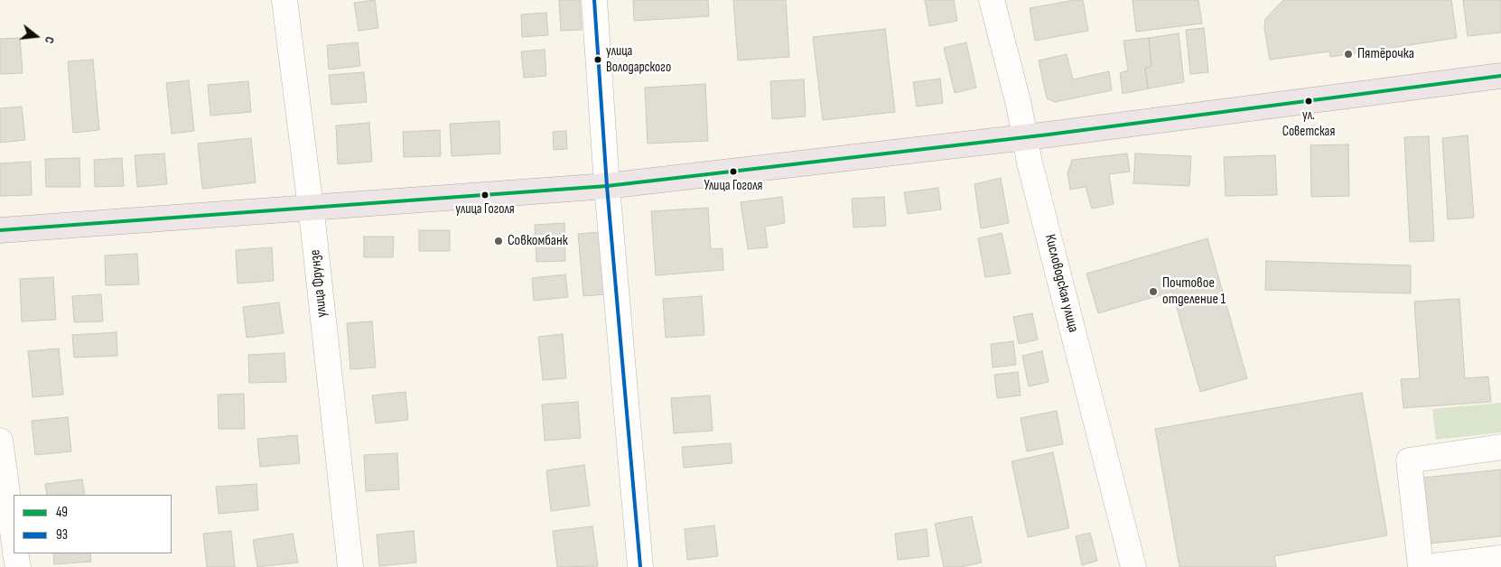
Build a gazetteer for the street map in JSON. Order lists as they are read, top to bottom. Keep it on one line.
{"streets":{"street":["улица Фрунзе","Кисловодская улица"]},"places":["Пятёрочка","улица Володарского","ул. Советская","Улица Гоголя","улица Гоголя","Совкомбанк","Почтовое отделение 1"],"lines":["transit line 93","transit line 49"],"legend":["49","93"],"north":"right"}
